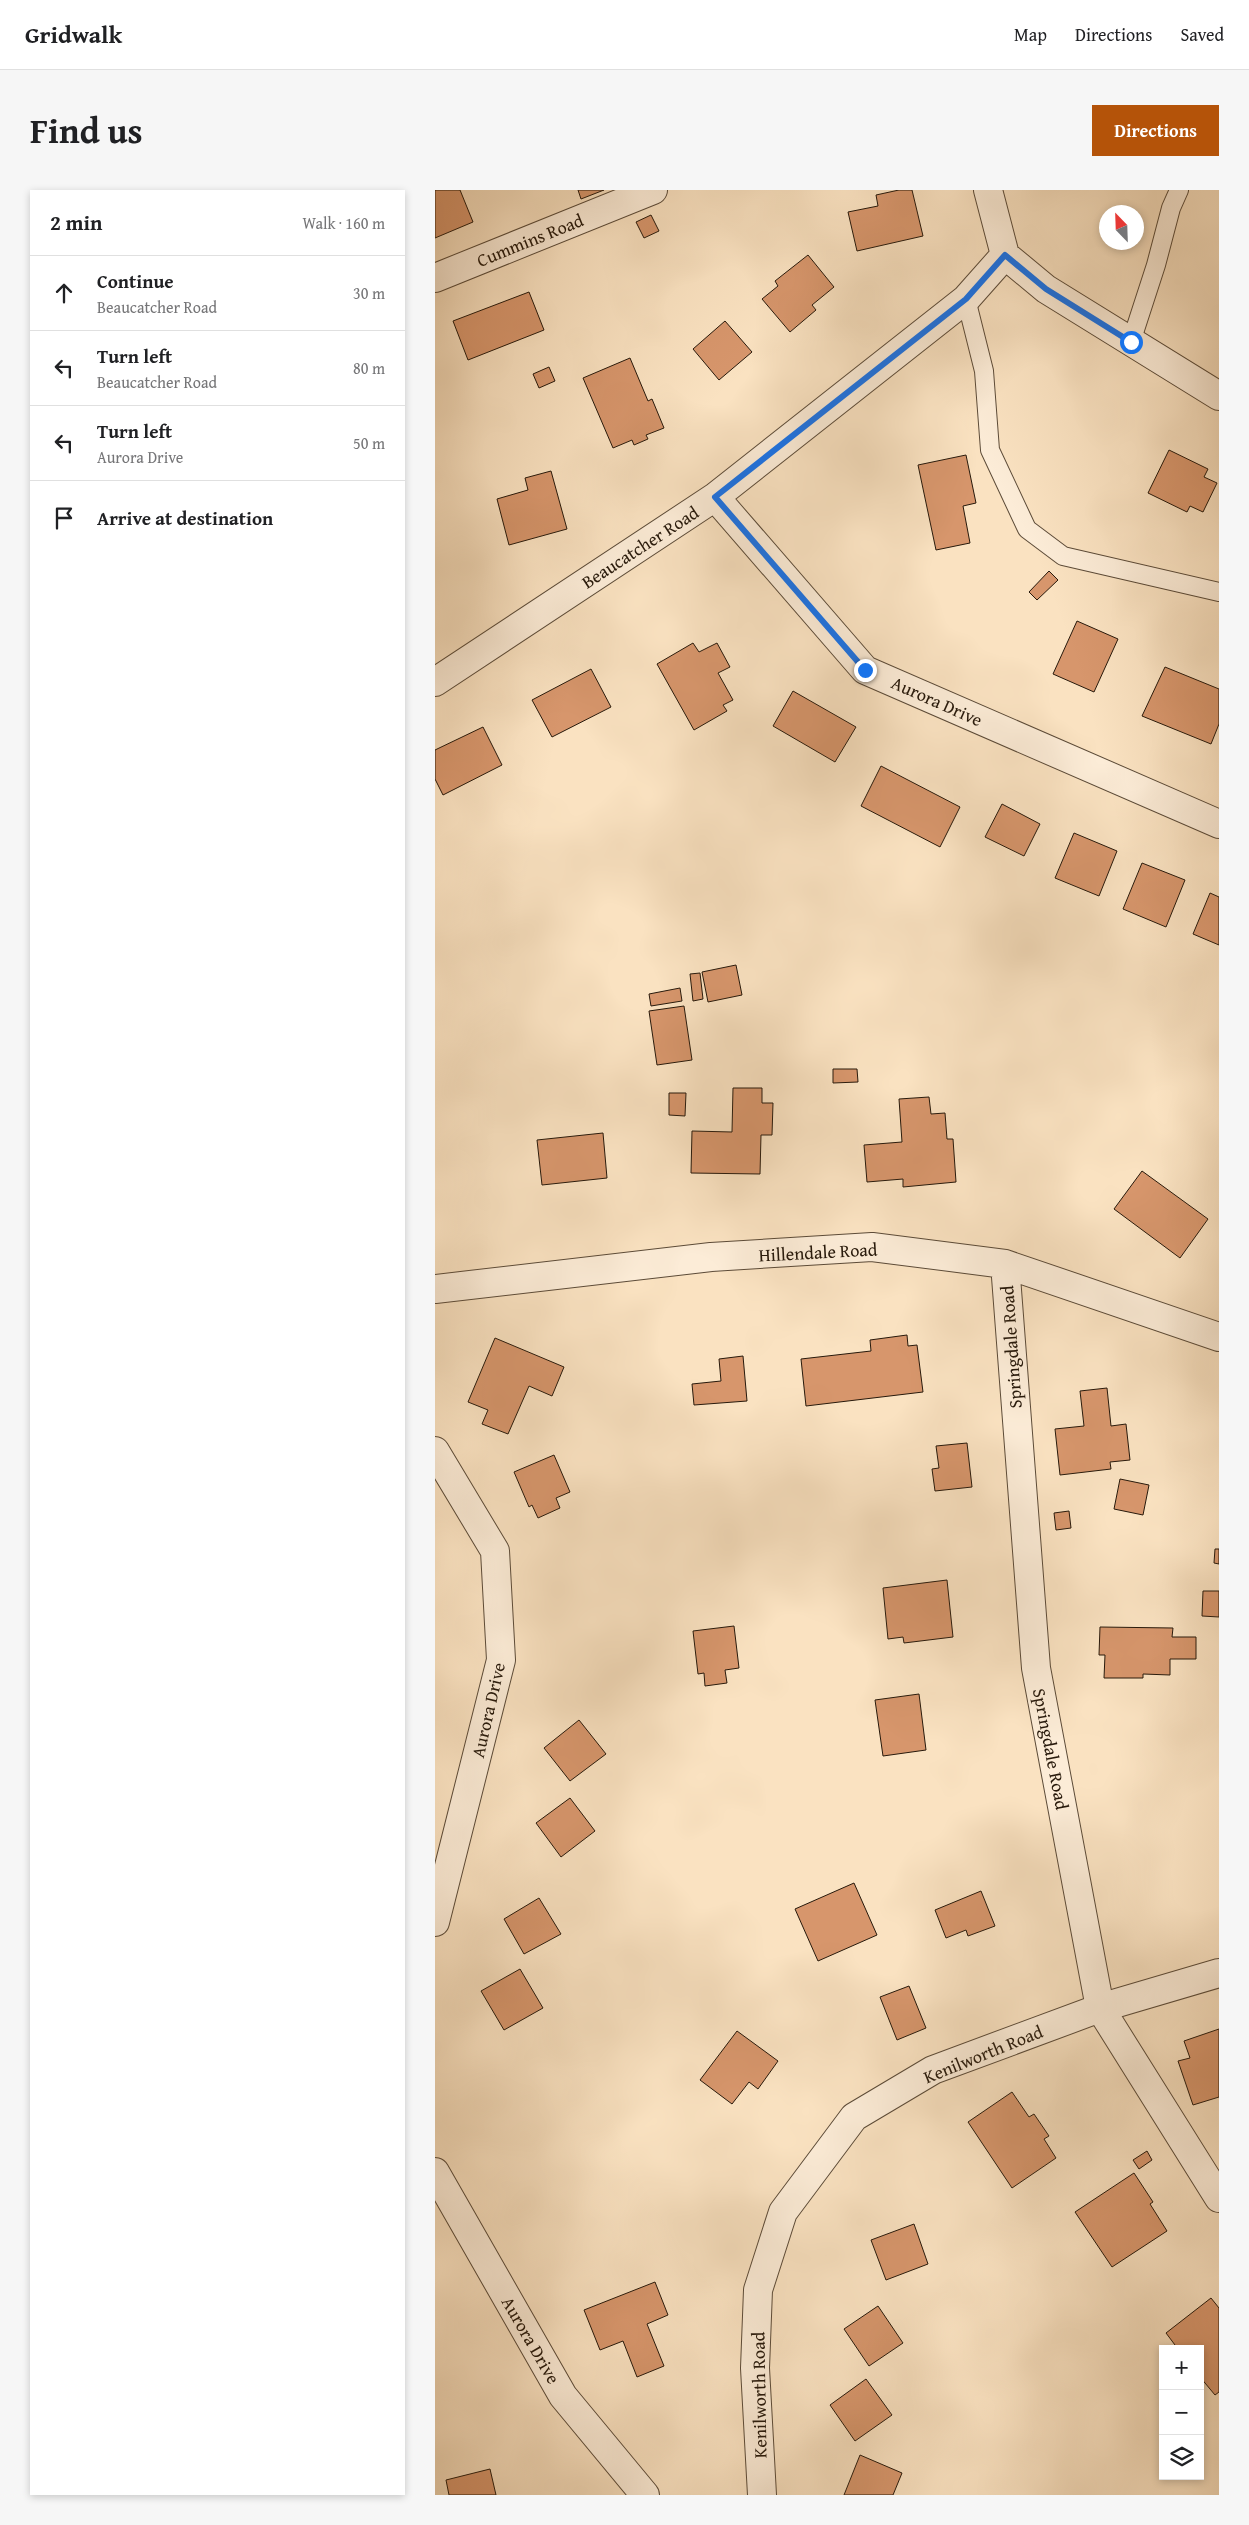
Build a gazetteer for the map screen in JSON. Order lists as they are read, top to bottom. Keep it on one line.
{"streets":{"street":["Cummins Road","Beaucatcher Road","Aurora Drive","Hillendale Road","Springdale Road","Kenilworth Road"]},"crossings":[["Beaucatcher Road","Aurora Drive"],["Hillendale Road","Springdale Road"],["Springdale Road","Kenilworth Road"]],"north":"top left","page":{"header":"Gridwalk","nav":["Map","Directions","Saved"],"title":"Find us","buttons":"Directions","heading":["2 min","Walk · 160 m"],"list":[["Continue","Beaucatcher Road","30 m"],["Turn left","Beaucatcher Road","80 m"],["Turn left","Aurora Drive","50 m"],"Arrive at destination"],"map_buttons":["+","−"]}}
